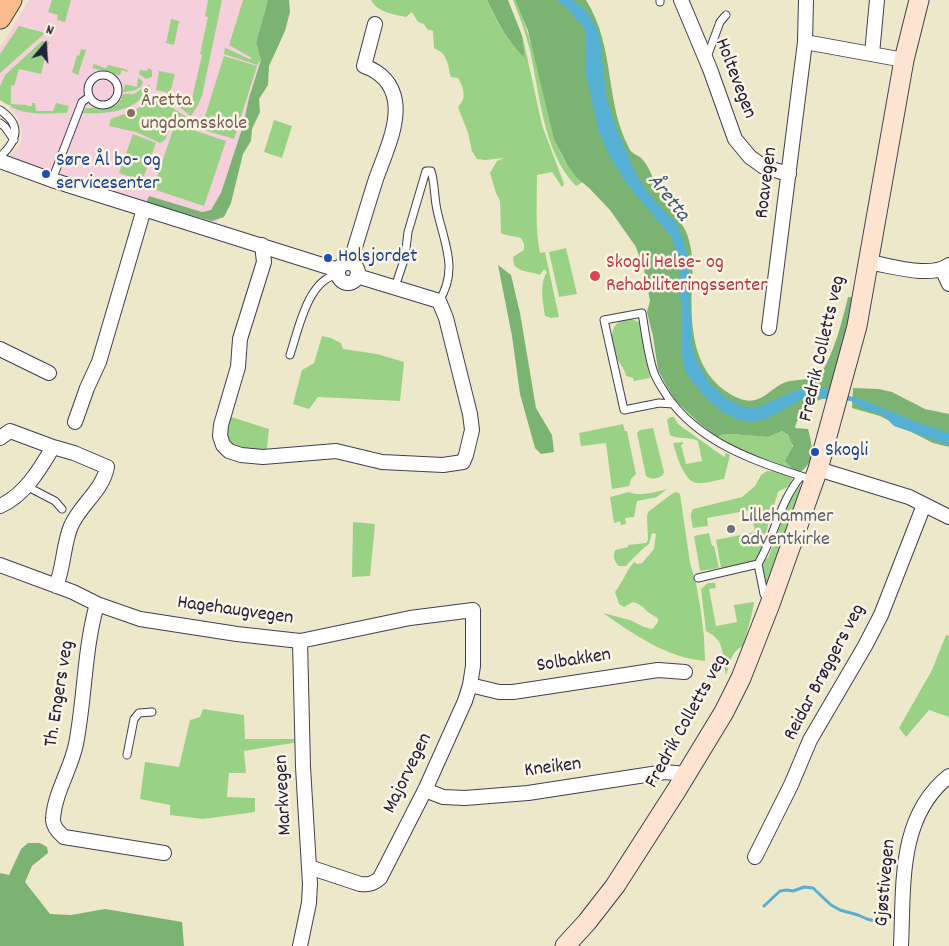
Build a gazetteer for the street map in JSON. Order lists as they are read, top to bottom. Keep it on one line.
{"streets":{"street":["Holtevegen","Roavegen","Fredrik Colletts veg","Hagehaugvegen","Solbakken","Reidar Brøggers veg","Th. Engers veg","Kneiken","Majorvegen","Markvegen","Gjøstivegen"]},"crossings":[["Holtevegen","Roavegen"],["Fredrik Colletts veg","Kneiken"],["Hagehaugvegen","Th. Engers veg"],["Hagehaugvegen","Majorvegen"],["Hagehaugvegen","Markvegen"],["Solbakken","Majorvegen"],["Kneiken","Majorvegen"],["Majorvegen","Markvegen"]],"water":["Åretta"],"places":["Åretta ungdomsskole","Søre Ål bo- og servicesenter","Holsjordet","Skogli Helse- og Rehabiliteringssenter","Skogli","Lillehammer adventkirke"],"north":"top"}
